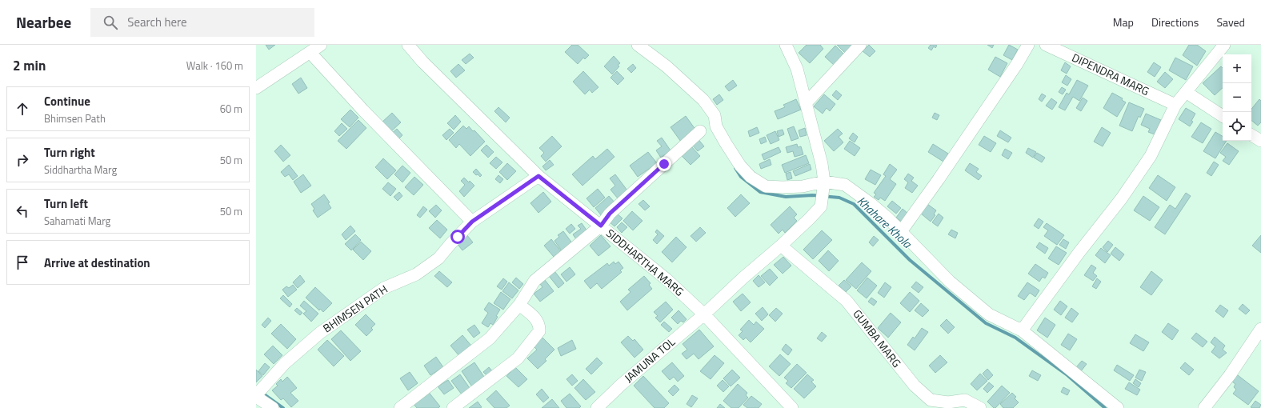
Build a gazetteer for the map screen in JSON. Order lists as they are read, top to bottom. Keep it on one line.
{"streets":{"street":["DIPENDRA MARG","SIDDHARTHA MARG","BHIMSEN PATH","GUMBA MARG","JAMUNA TOL"]},"crossings":[["SIDDHARTHA MARG","BHIMSEN PATH"],["SIDDHARTHA MARG","JAMUNA TOL"],["GUMBA MARG","JAMUNA TOL"]],"water":["Khahare Khola"],"page":{"header":"Nearbee","search":"Search here","nav":["Map","Directions","Saved"],"heading":["2 min","Walk · 160 m"],"map_buttons":["+","−"],"list":[["Continue","Bhimsen Path","60 m"],["Turn right","Siddhartha Marg","50 m"],["Turn left","Sahamati Marg","50 m"],"Arrive at destination"]}}
